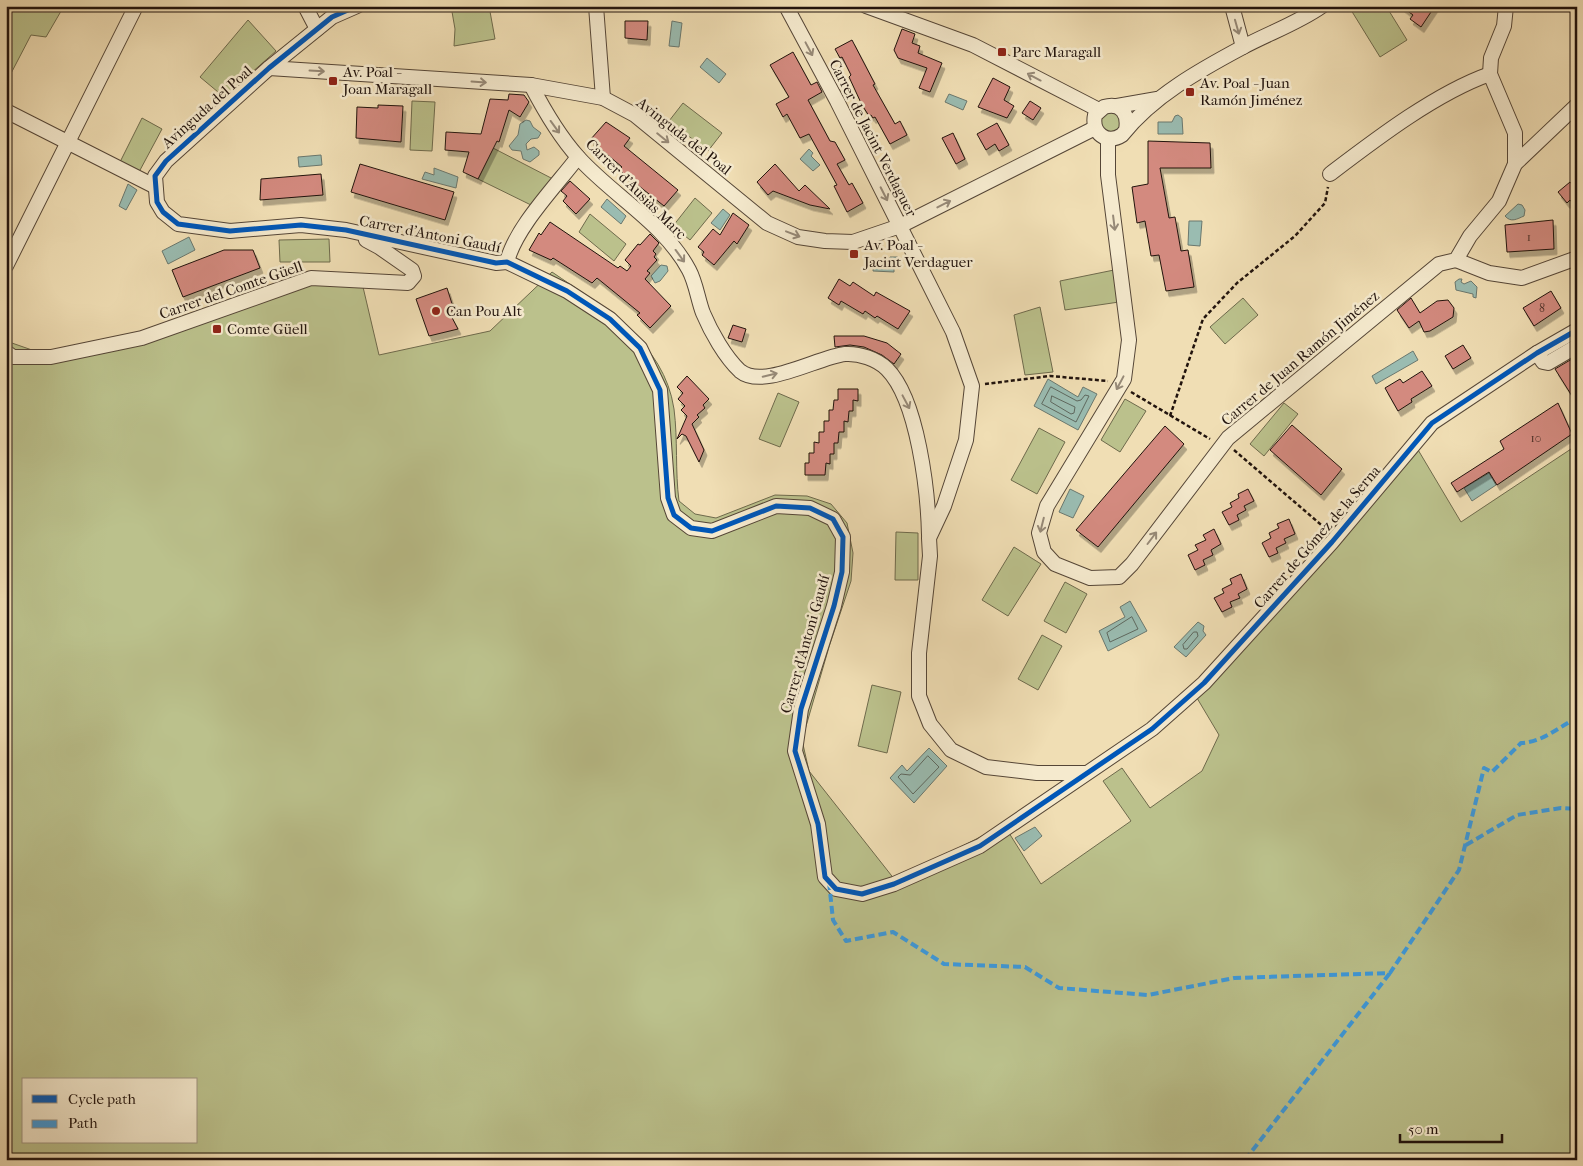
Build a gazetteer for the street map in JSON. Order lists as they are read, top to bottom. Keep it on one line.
{"streets":{"street":["Avinguda del Poal","Carrer de Jacint Verdaguer","Carrer d'Ausiàs Marc","Carrer d'Antoni Gaudí","Carrer del Comte Güell","Carrer de Juan Ramón Jiménez","Carrer de Gómez de la Serna"]},"crossings":[["Avinguda del Poal","Carrer de Jacint Verdaguer"],["Avinguda del Poal","Carrer d'Ausiàs Marc"],["Avinguda del Poal","Carrer de Juan Ramón Jiménez"],["Carrer de Jacint Verdaguer","Carrer d'Ausiàs Marc"],["Carrer de Jacint Verdaguer","Carrer d'Antoni Gaudí"],["Carrer de Jacint Verdaguer","Carrer de Gómez de la Serna"],["Carrer d'Antoni Gaudí","Carrer del Comte Güell"],["Carrer d'Antoni Gaudí","Carrer de Gómez de la Serna"]],"one_way":["Avinguda del Poal","Carrer d'Ausiàs Marc"],"places":{"transit":["Parc Maragall","Av. Poal - Joan Maragall","Av. Poal - Juan Ramón Jiménez","Av. Poal - Jacint Verdaguer","Comte Güell"],"other":["Can Pou Alt"]},"house_numbers":["1","8","10"],"legend":["Cycle path","Path"],"scale_bar":"50 m"}
